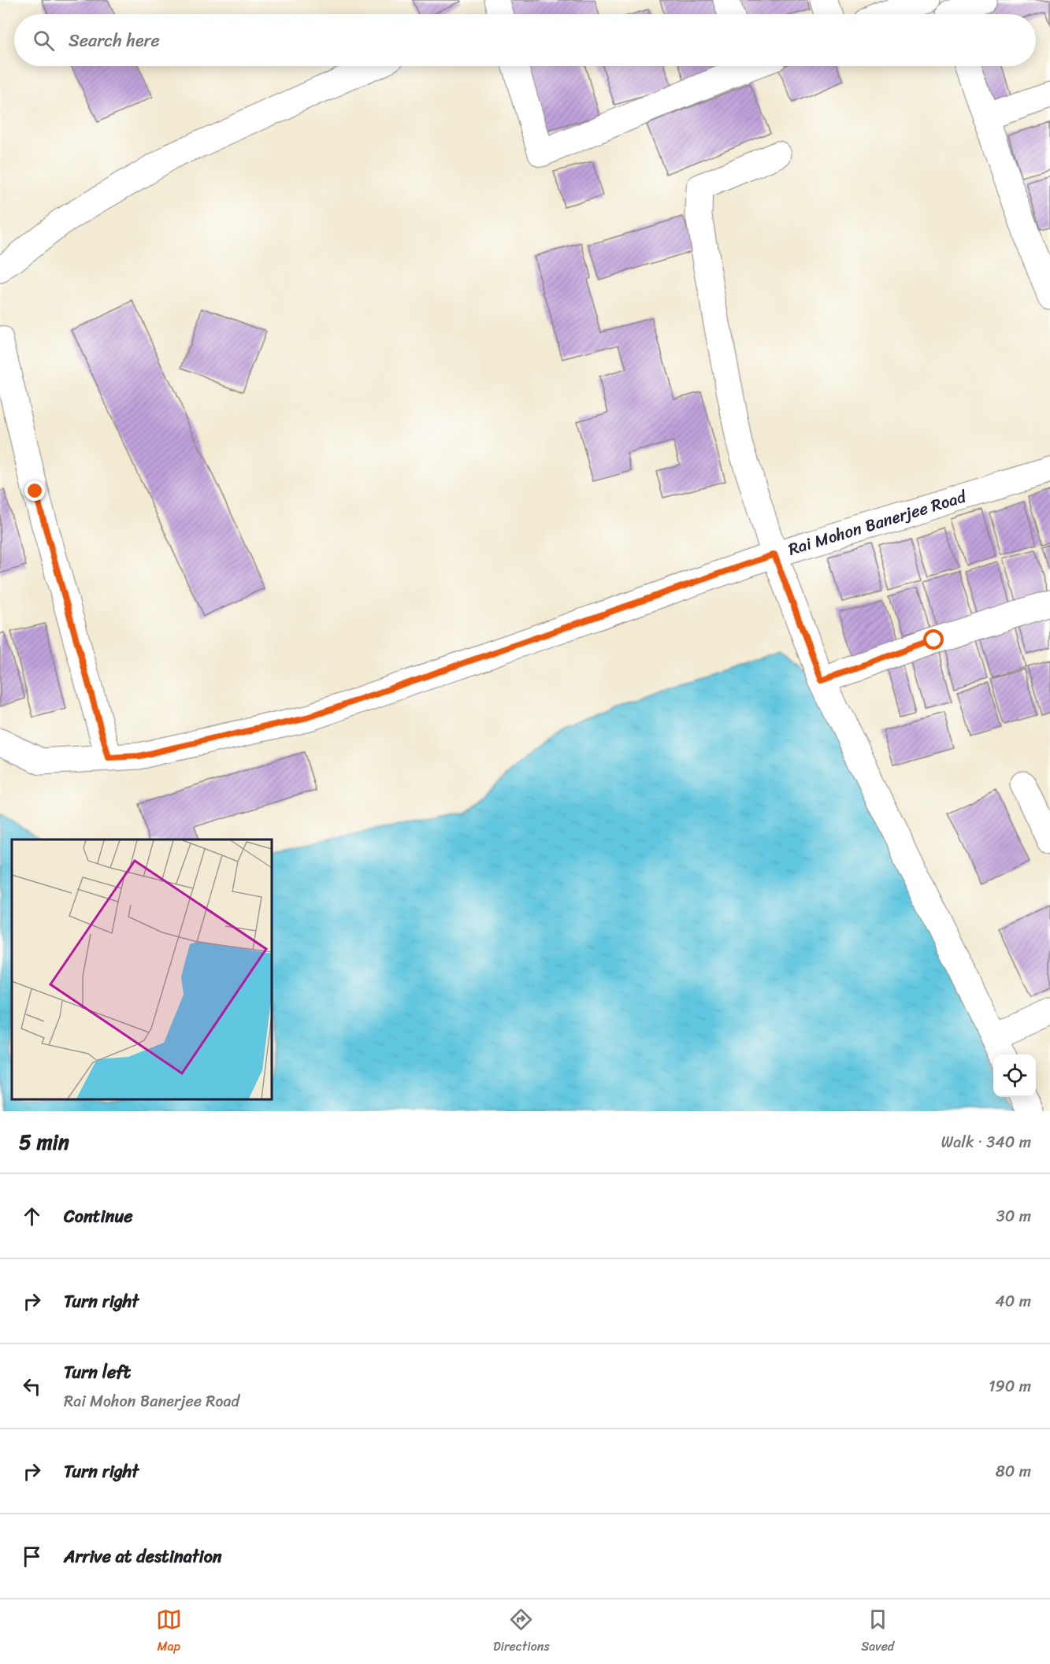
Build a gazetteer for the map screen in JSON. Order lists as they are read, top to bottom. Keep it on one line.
{"streets":{"street":["Rai Mohon Banerjee Road"]},"page":{"search":"Search here","heading":["5 min","Walk · 340 m"],"list":[["Continue","30 m"],["Turn right","40 m"],["Turn left","Rai Mohon Banerjee Road","190 m"],["Turn right","80 m"],"Arrive at destination"],"nav":["Map","Directions","Saved"]}}
